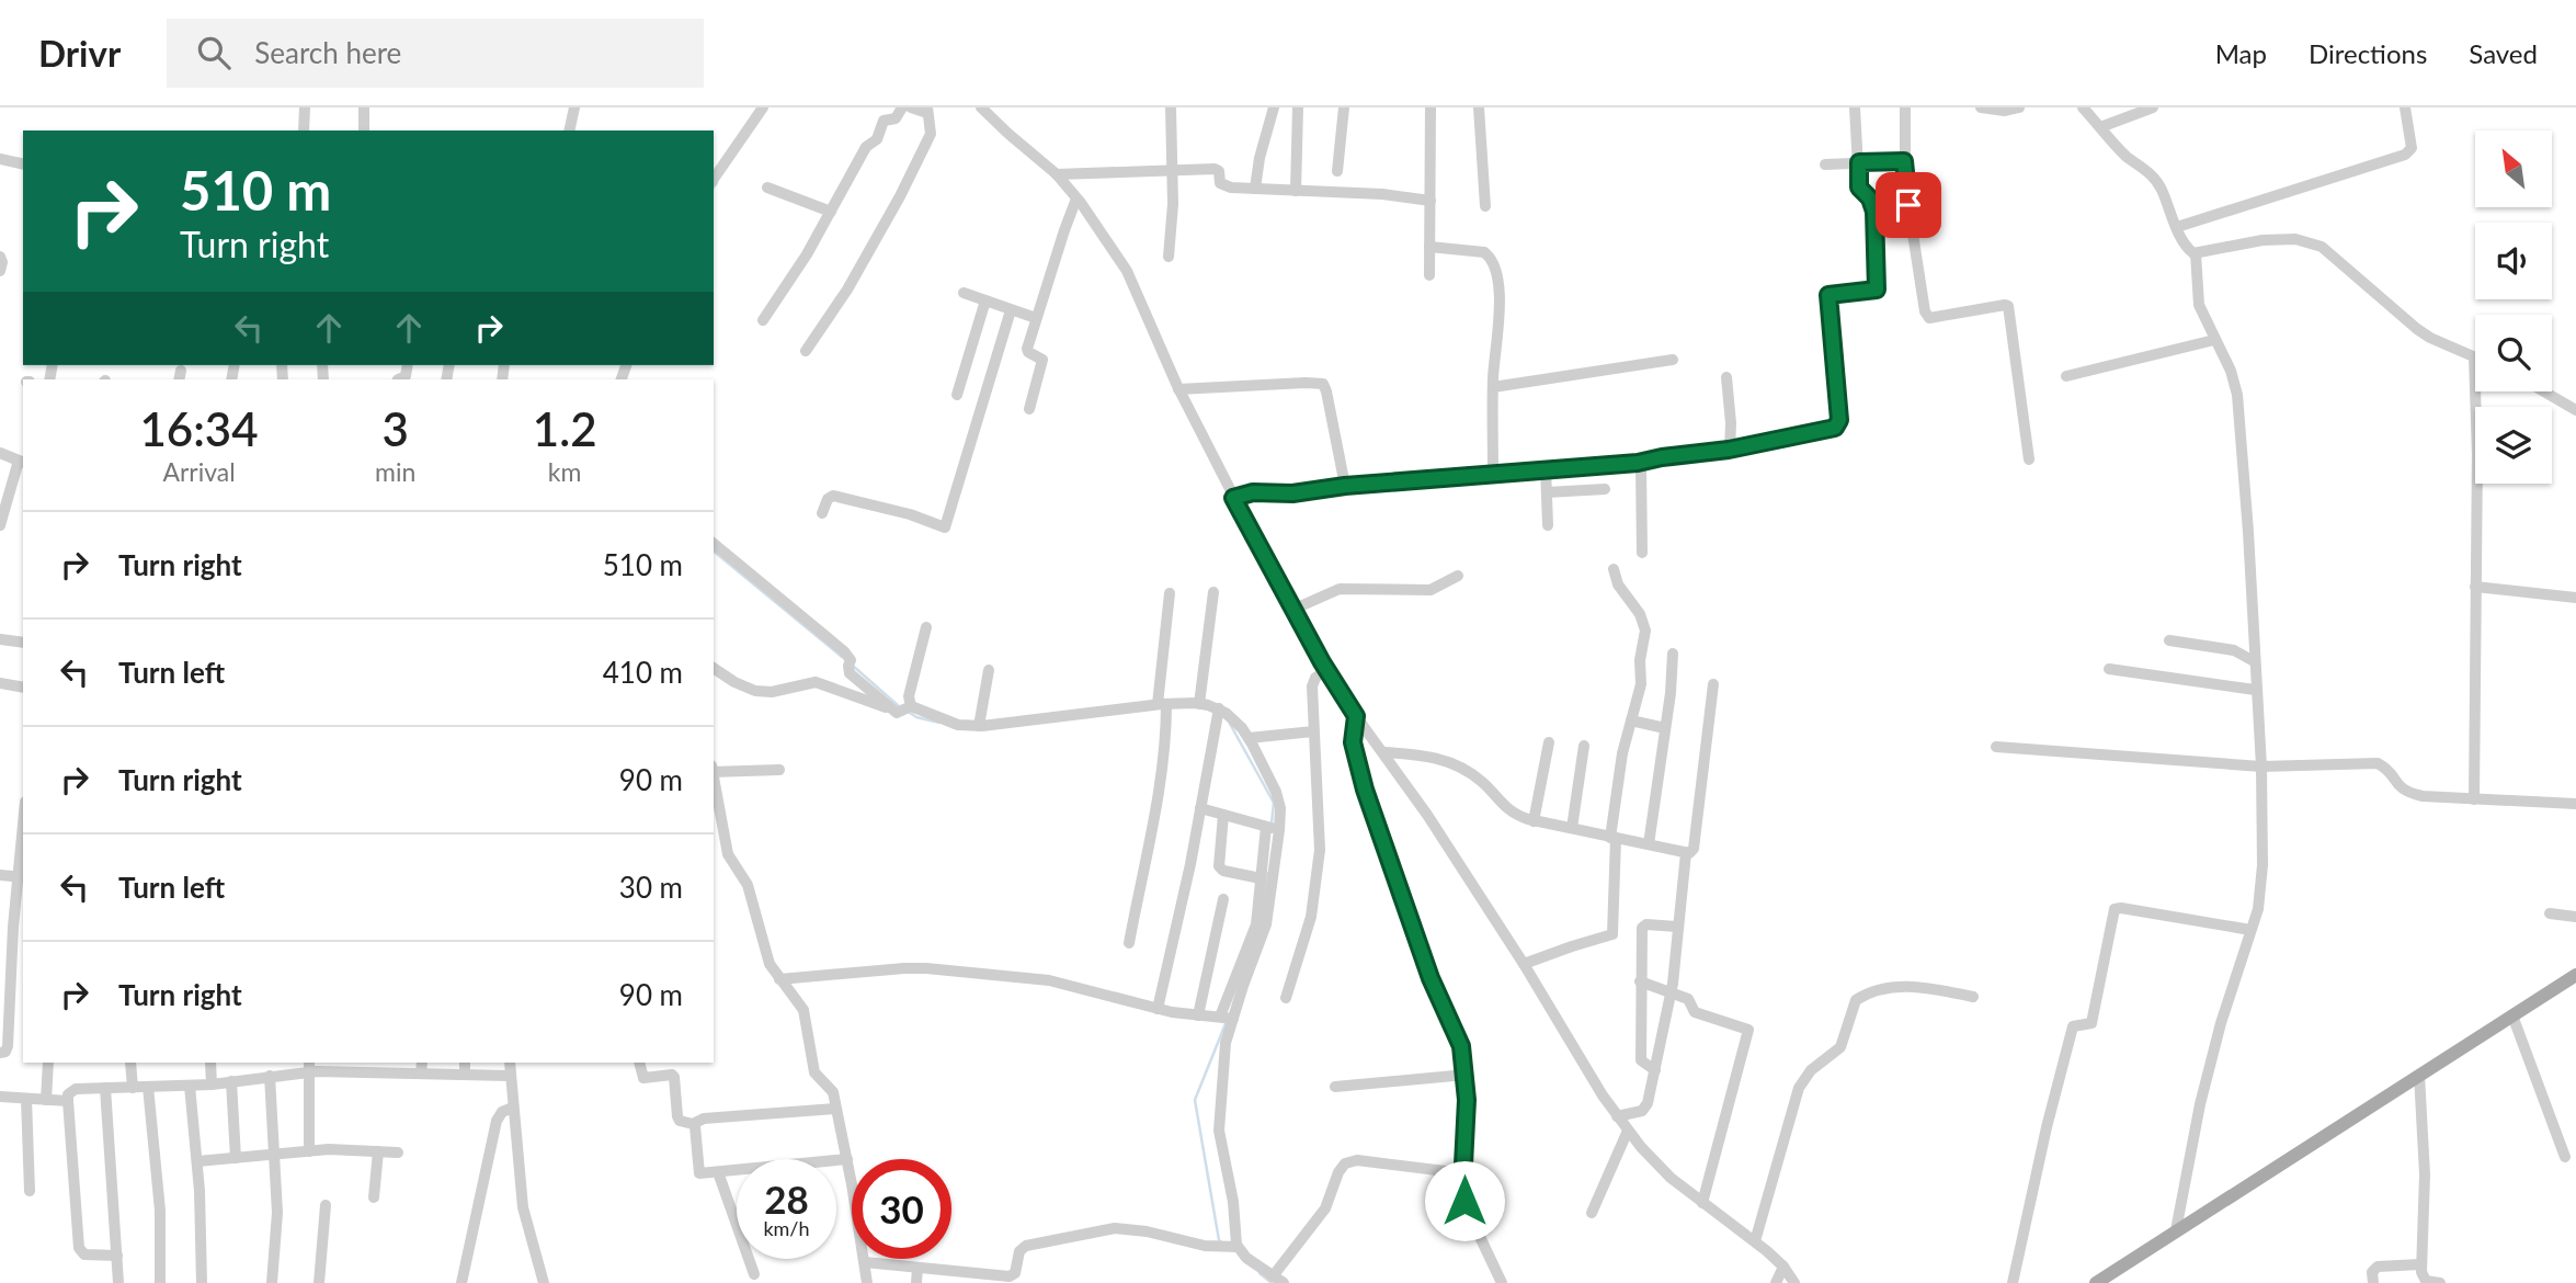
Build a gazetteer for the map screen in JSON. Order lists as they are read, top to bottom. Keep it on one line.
{"north":"top left","page":{"header":"Drivr","search":"Search here","nav":["Map","Directions","Saved"],"turn":["510 m","Turn right"],"eta":["16:34","Arrival","3","min","1.2","km"],"list":[{"name":"Turn right","value":"510 m"},{"name":"Turn left","value":"410 m"},{"name":"Turn right","value":"90 m"},{"name":"Turn left","value":"30 m"},{"name":"Turn right","value":"90 m"}],"speed":"28 km/h","limit":"30"}}
